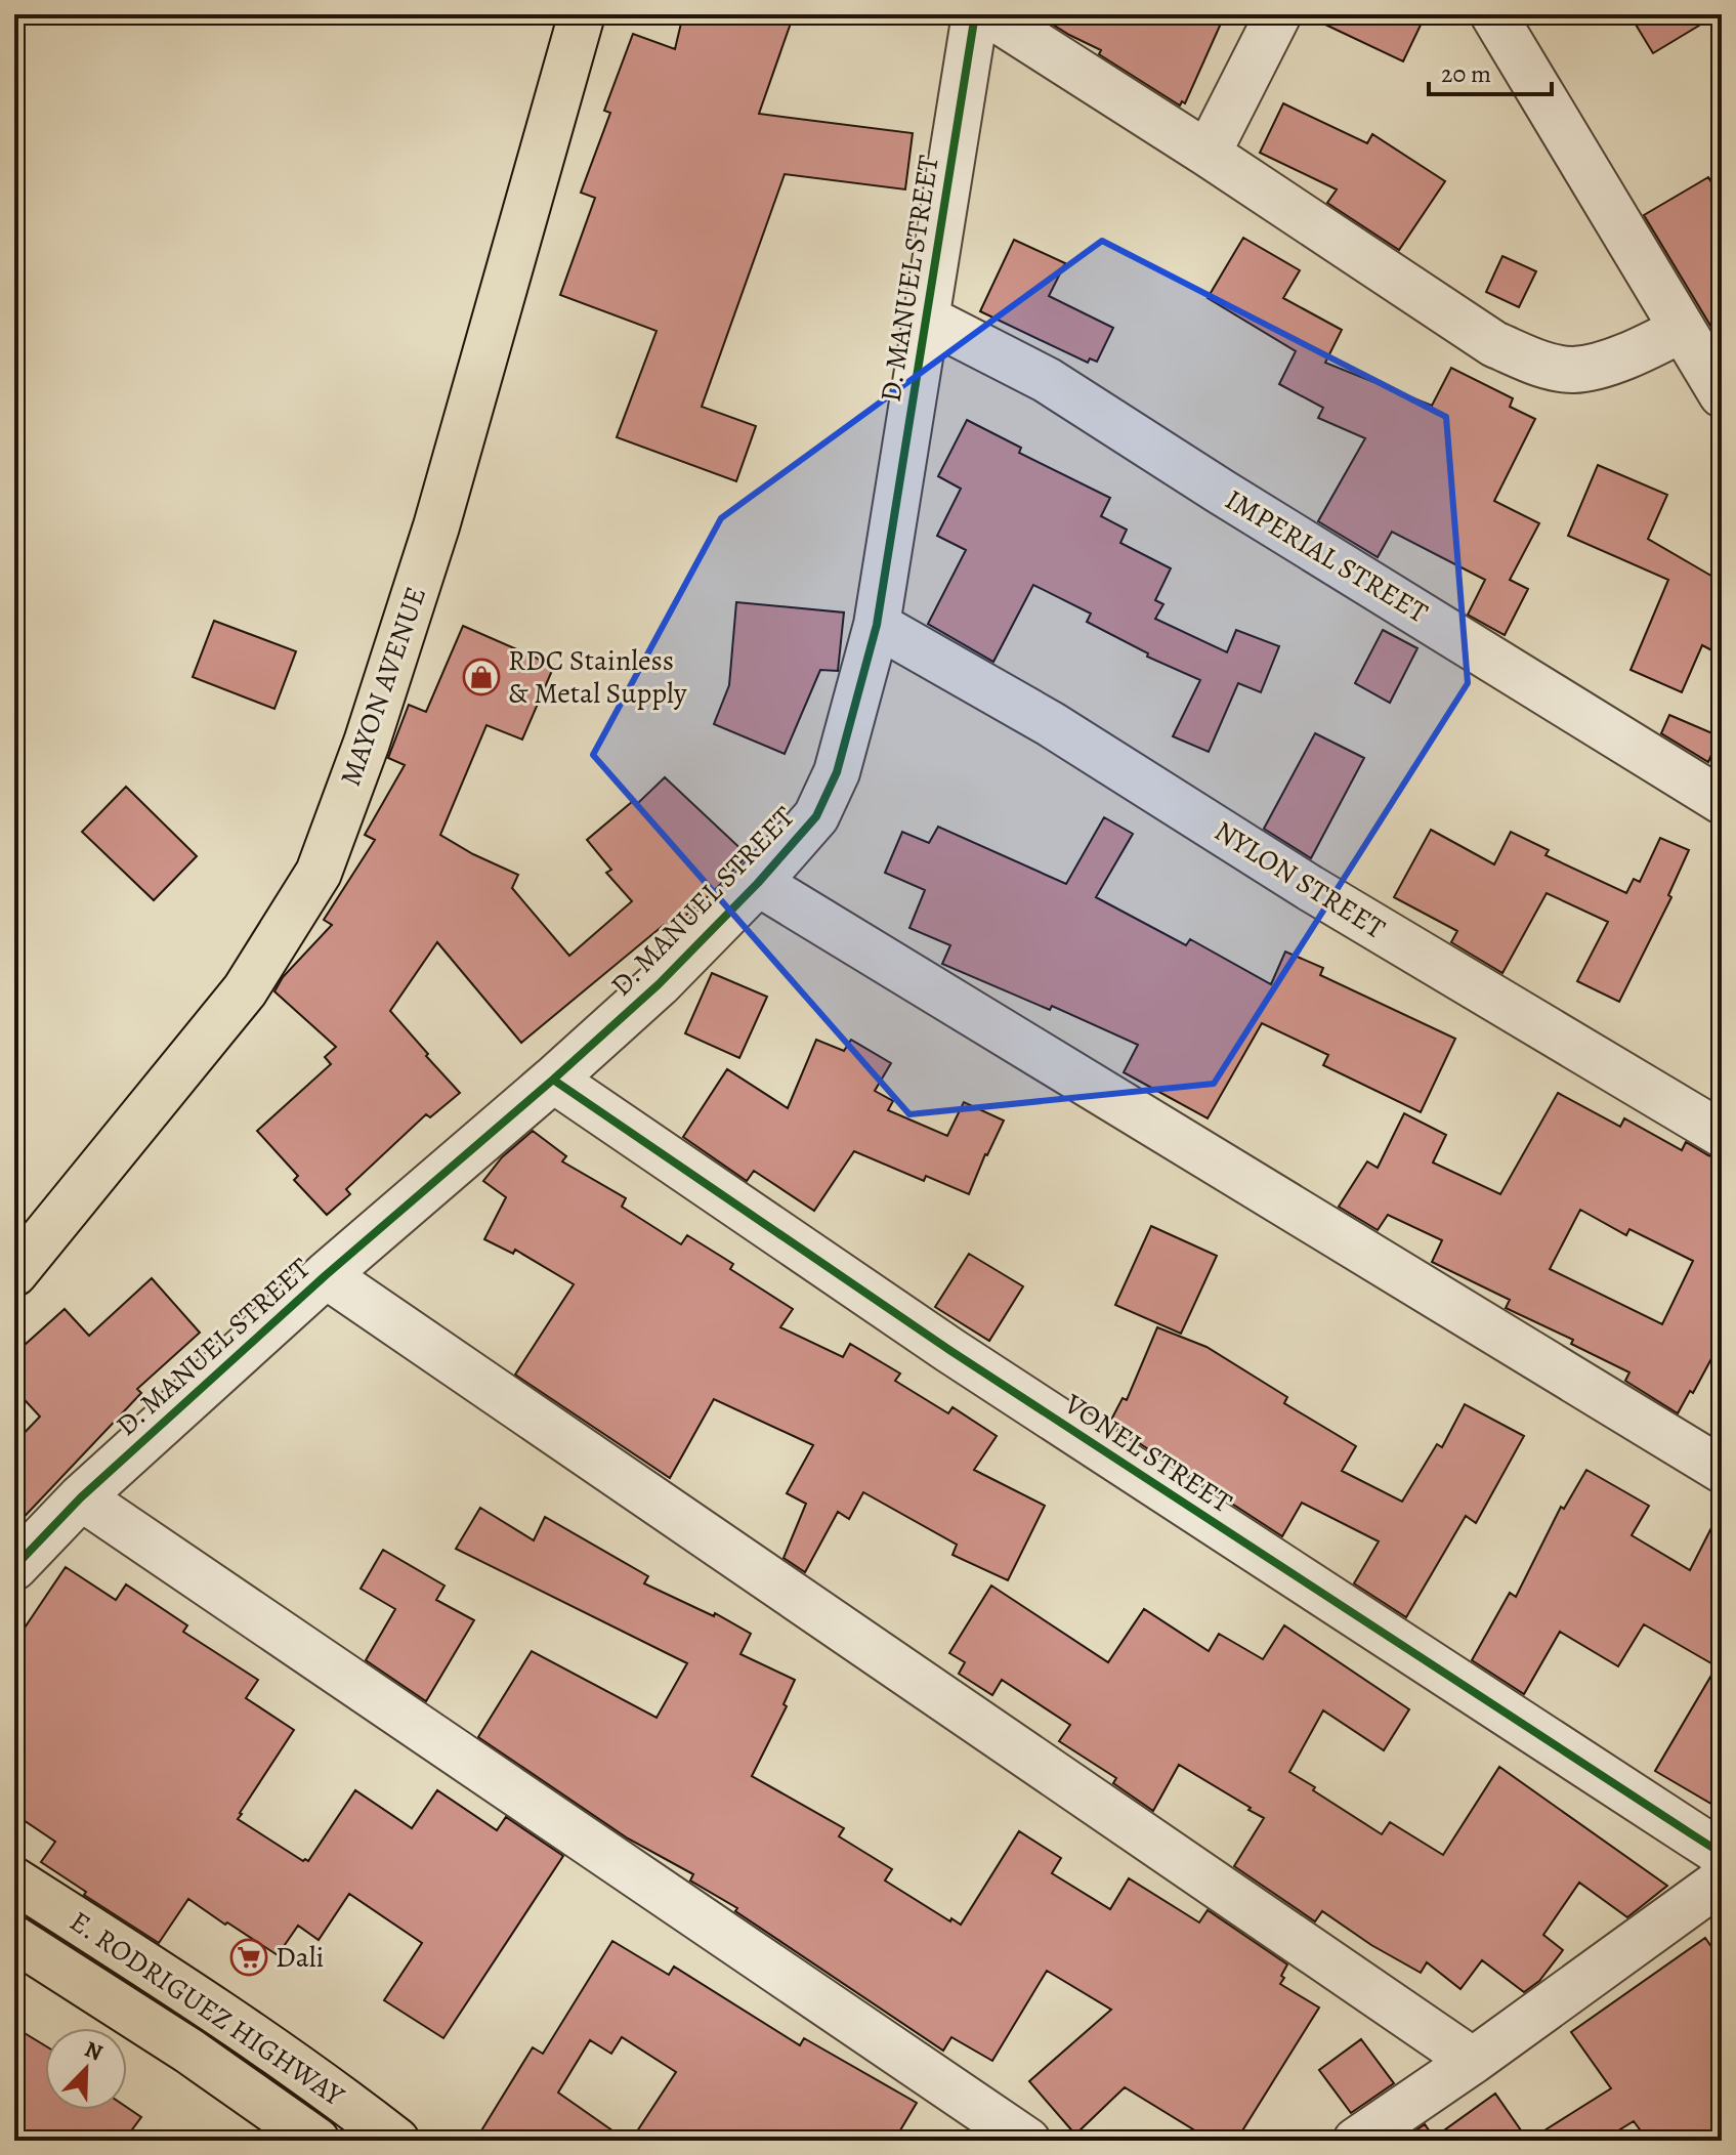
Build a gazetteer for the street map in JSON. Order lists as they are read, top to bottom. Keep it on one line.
{"streets":{"main road":["MAYON AVENUE","E. RODRIGUEZ HIGHWAY"],"street":["D. MANUEL STREET","IMPERIAL STREET","NYLON STREET","VONEL STREET"]},"crossings":[["D. MANUEL STREET","IMPERIAL STREET"],["D. MANUEL STREET","NYLON STREET"],["D. MANUEL STREET","VONEL STREET"]],"places":{"shop":["RDC Stainless & Metal Supply"],"supermarket":["Dali"]},"scale_bar":"20 m","north":"top right"}
